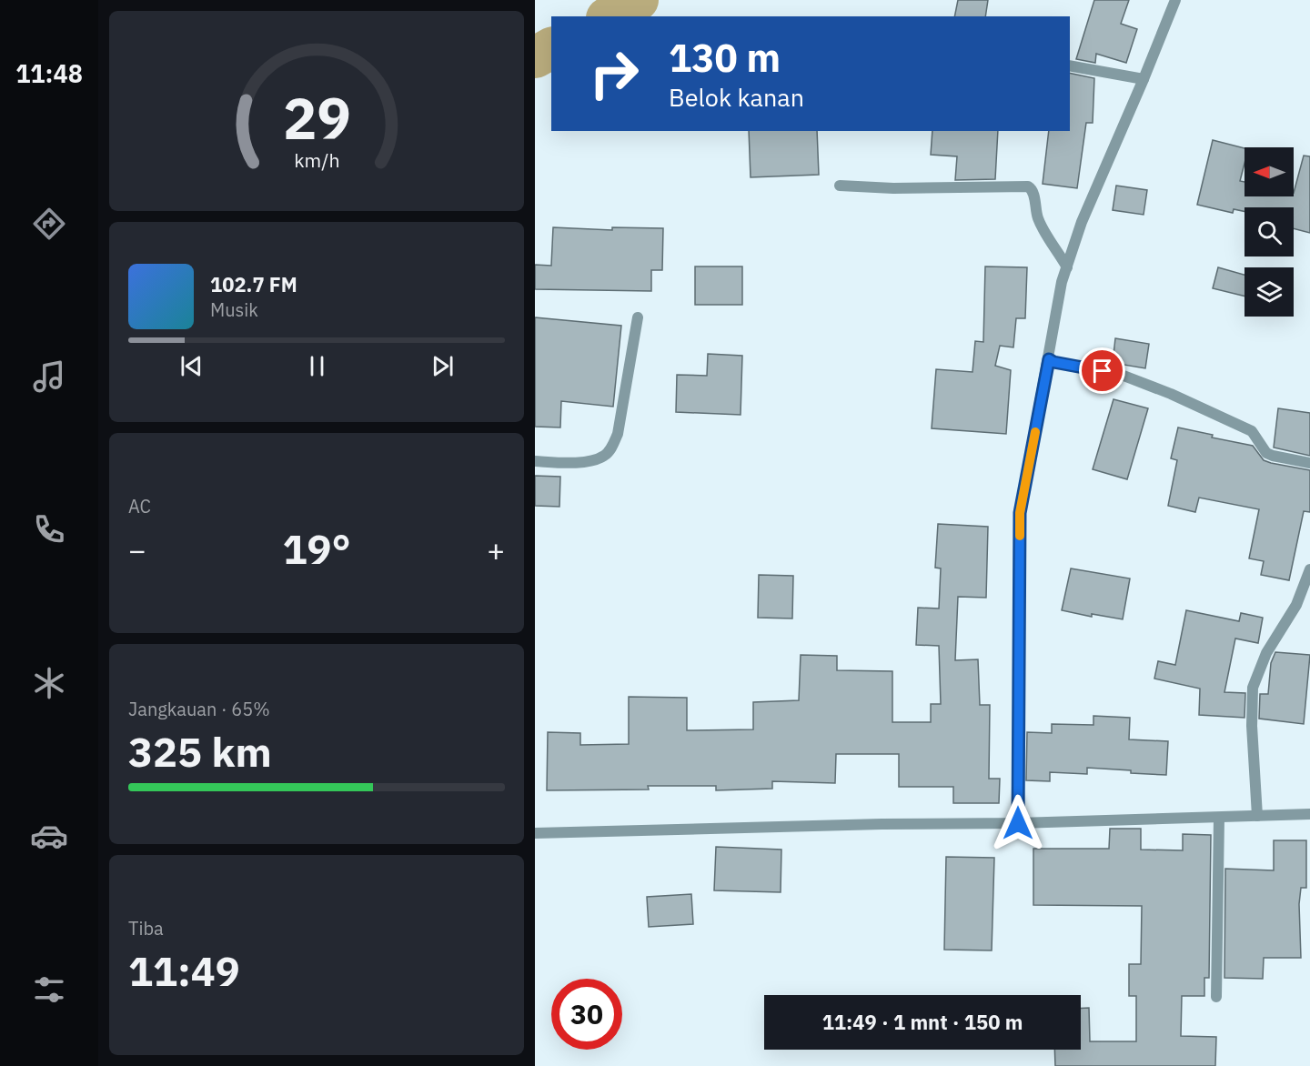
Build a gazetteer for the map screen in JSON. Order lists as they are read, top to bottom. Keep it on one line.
{"north":"left","page":{"tabs":"11:48","turn":["130 m","Belok kanan"],"song":["102.7 FM","Musik"],"tile":["AC",["Jangkauan · 65%","325 km"],["Tiba","11:49"]],"heat":["−","19°","+"],"limit":"30","trip":"11:49 · 1 mnt · 150 m","gauge":["29","km/h"]}}
